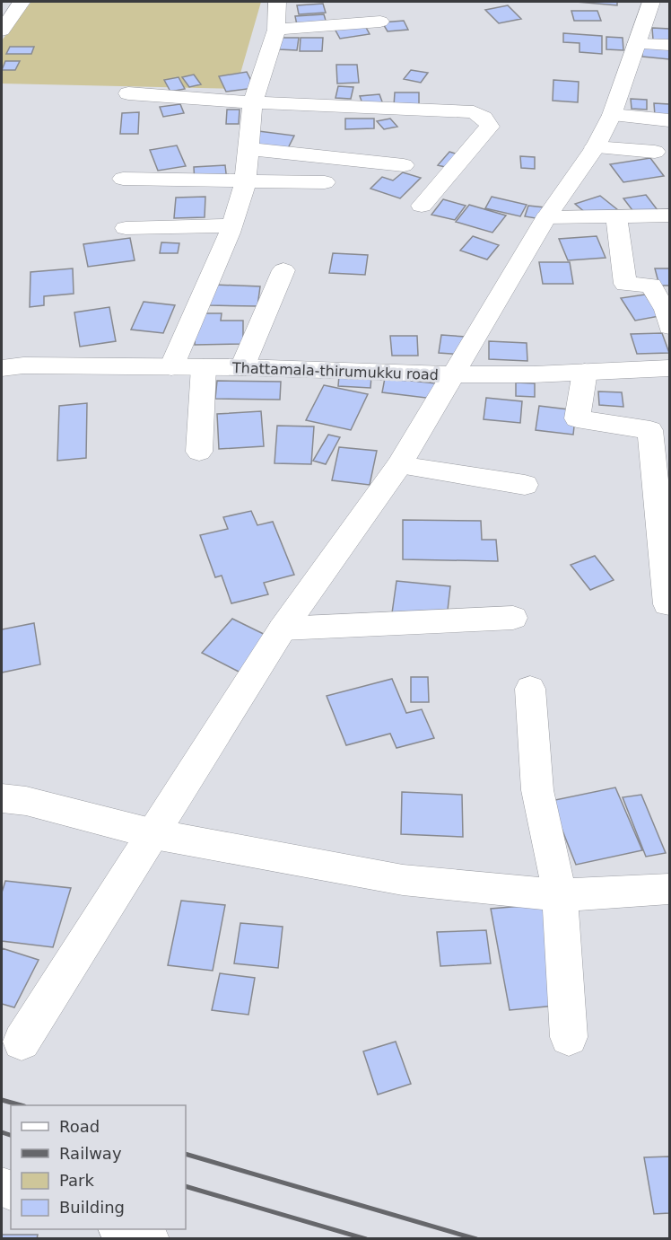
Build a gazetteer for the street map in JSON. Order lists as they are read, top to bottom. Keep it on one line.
{"streets":{"street":["Thattamala-thirumukku road"]},"legend":["Road","Railway","Park","Building"]}
